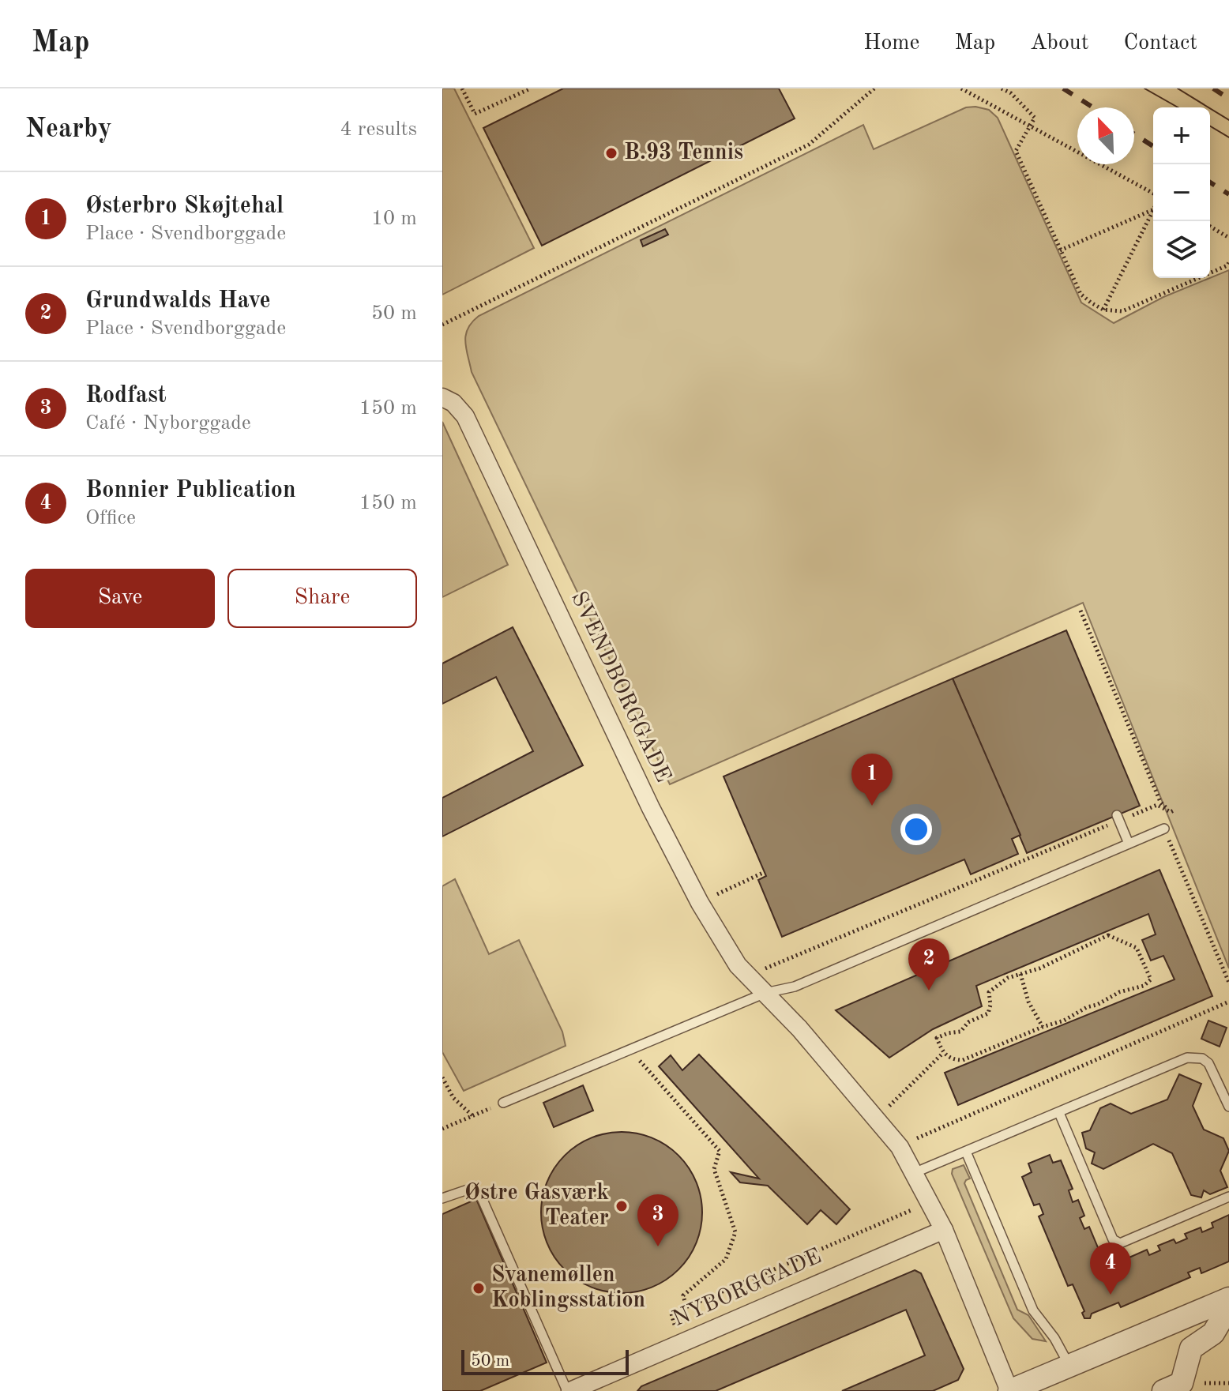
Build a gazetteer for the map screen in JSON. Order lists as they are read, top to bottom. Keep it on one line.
{"streets":{"street":["SVENDBORGGADE","NYBORGGADE"]},"crossings":[["SVENDBORGGADE","NYBORGGADE"]],"places":["B.93 Tennis","Østre Gasværk Teater","Svanemøllen Koblingsstation"],"scale_bar":"50 m","north":"top left","page":{"header":"Map","nav":["Home","Map","About","Contact"],"heading":["Nearby","4 results"],"map_buttons":["+","−"],"list":[{"mark":"1","name":"Østerbro Skøjtehal","note":"Place · Svendborggade","value":"10 m"},{"mark":"2","name":"Grundwalds Have","note":"Place · Svendborggade","value":"50 m"},{"mark":"3","name":"Rodfast","note":"Café · Nyborggade","value":"150 m"},{"mark":"4","name":"Bonnier Publication","note":"Office","value":"150 m"}],"buttons":["Save","Share"],"pins":["1","2","3","4"],"scale":"50 m"}}
